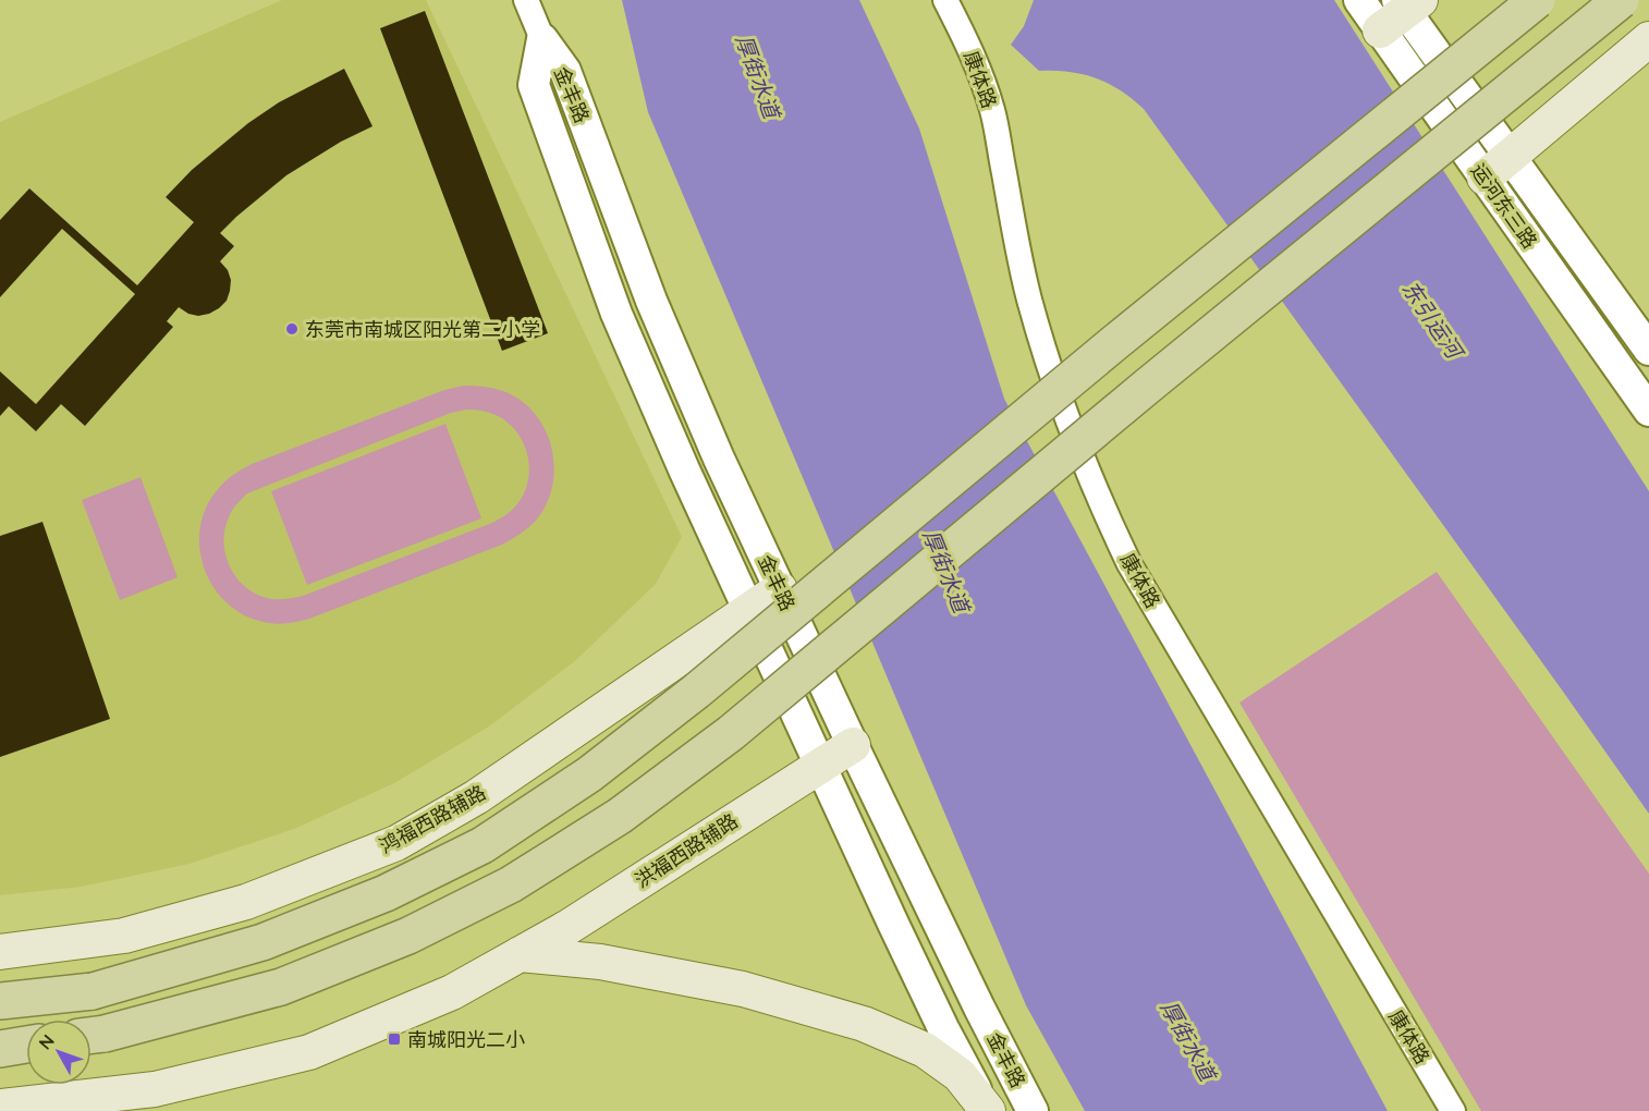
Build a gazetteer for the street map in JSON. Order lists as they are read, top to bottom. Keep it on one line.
{"streets":{"main road":["鸿福西路辅路","洪福西路辅路"],"street":["康体路","金丰路","运河东三路"]},"crossings":[["金丰路","鸿福西路辅路"],["金丰路","洪福西路辅路"]],"water":["厚街水道","东引运河"],"places":{"other":["东莞市南城区阳光第二小学"],"transit":["南城阳光二小"]},"north":"top left"}
